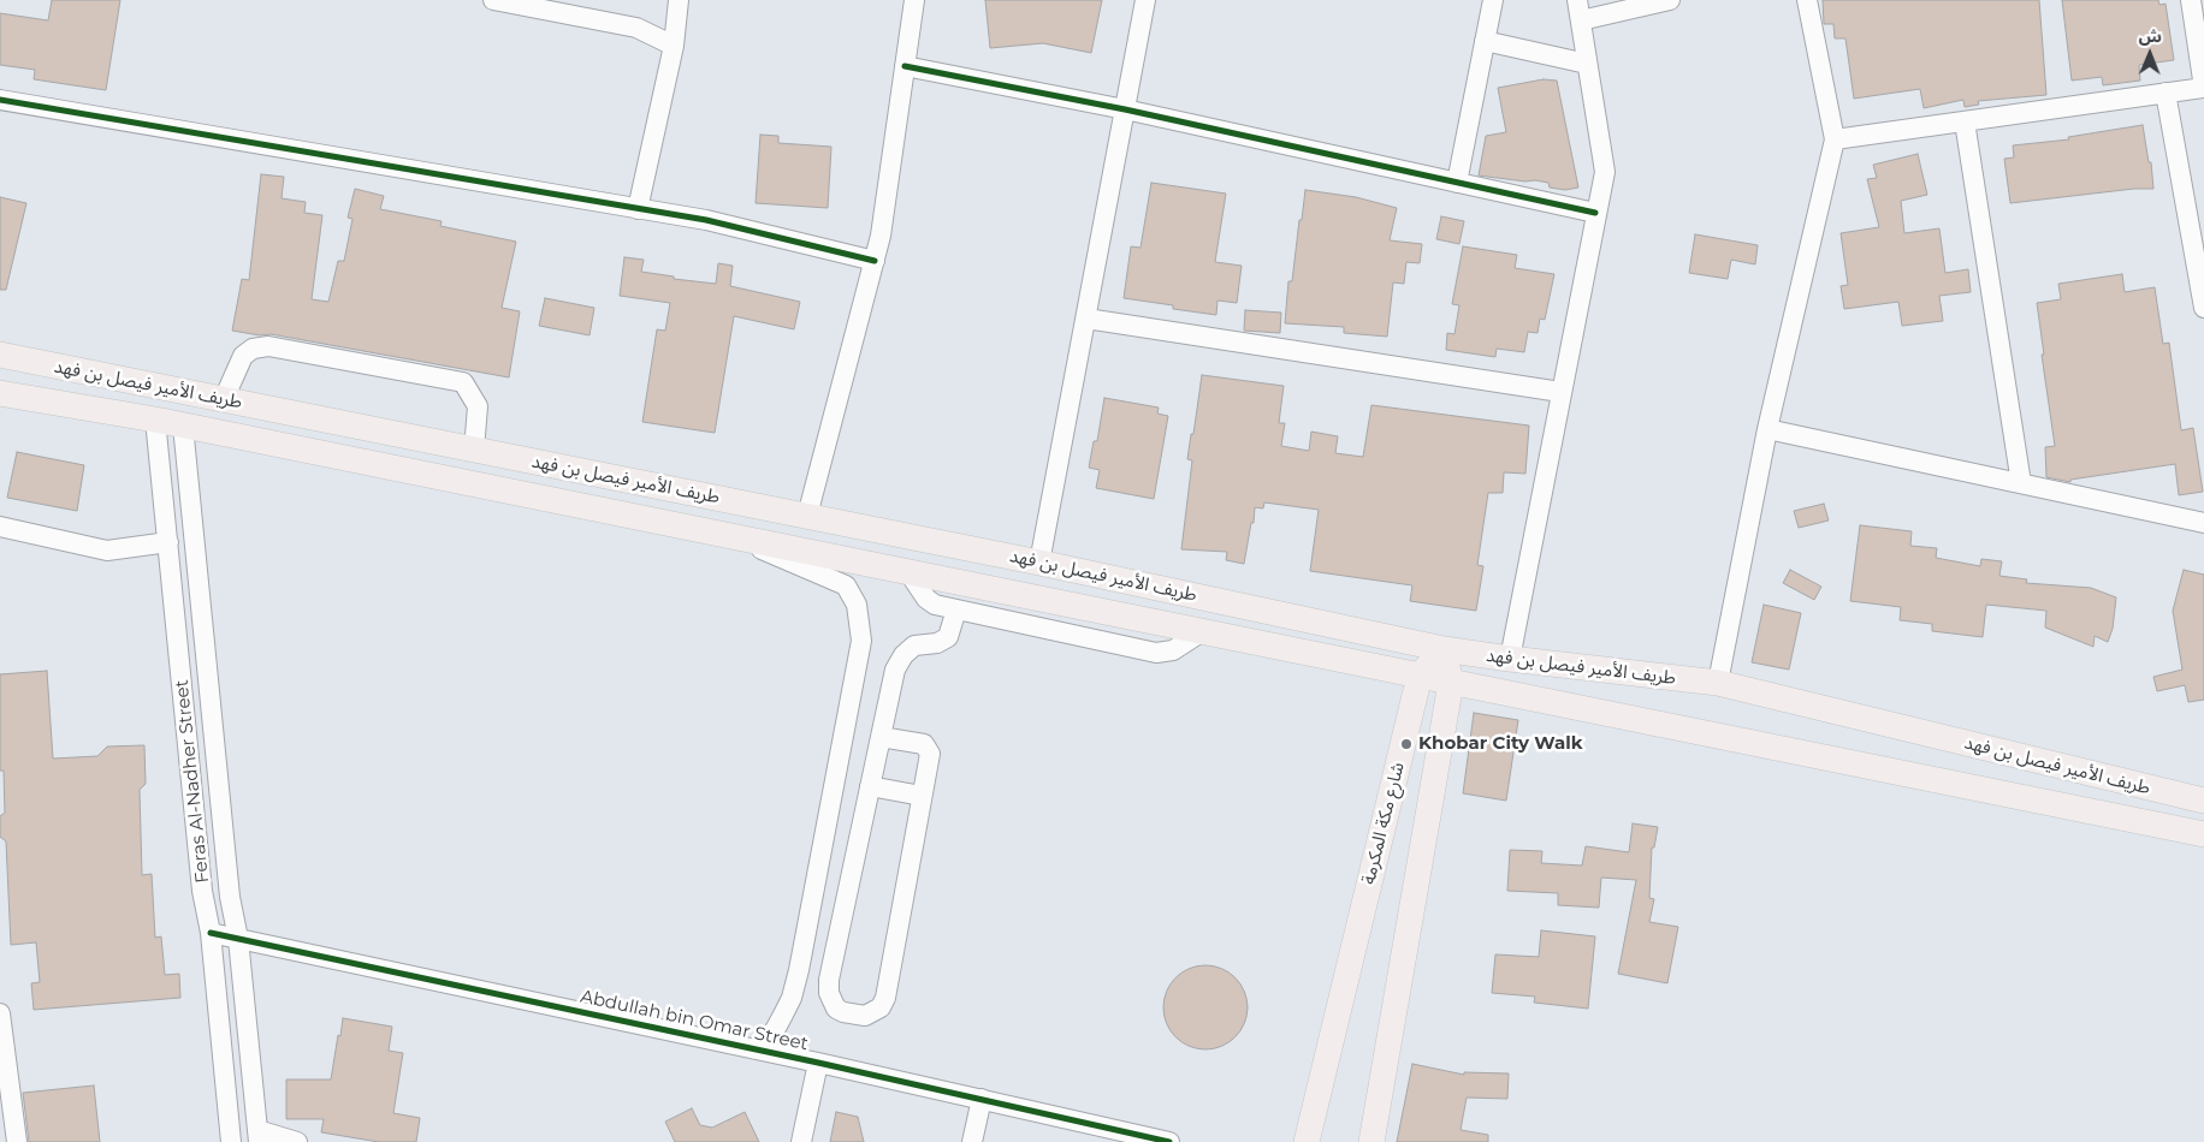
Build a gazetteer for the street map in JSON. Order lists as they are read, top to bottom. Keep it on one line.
{"streets":{"main road":["طريف الأمير فيصل بن فهد","شارع مكة المكرمة"],"street":["Feras Al-Nadher Street","Abdullah bin Omar Street"]},"crossings":[["طريف الأمير فيصل بن فهد","Feras Al-Nadher Street"],["طريف الأمير فيصل بن فهد","شارع مكة المكرمة"],["Feras Al-Nadher Street","Abdullah bin Omar Street"]],"places":["Khobar City Walk"],"north":"top"}
